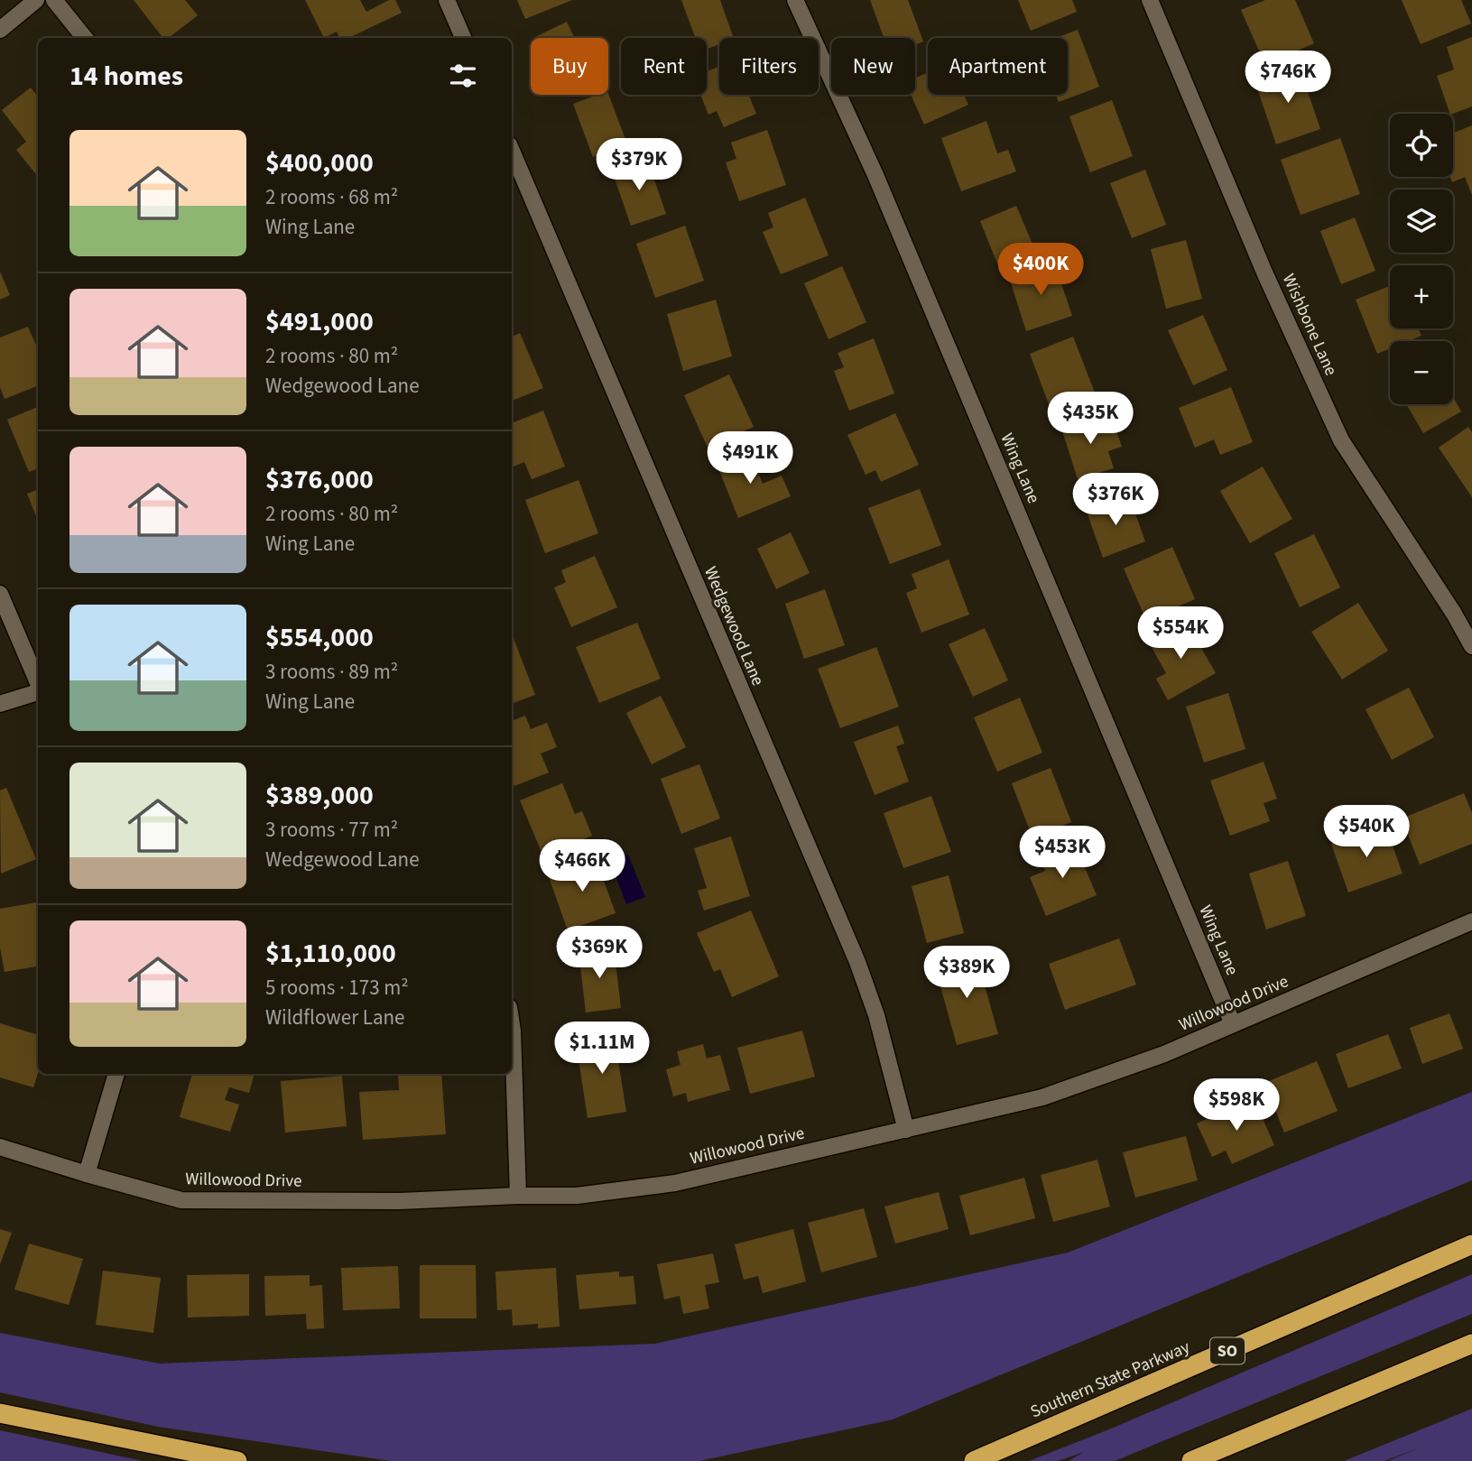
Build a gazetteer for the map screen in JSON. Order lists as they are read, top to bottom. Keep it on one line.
{"streets":{"highway":["SO","Southern State Parkway"],"street":["Wishbone Lane","Wing Lane","Wedgewood Lane","Willowood Drive"]},"crossings":[["Wing Lane","Willowood Drive"],["Wedgewood Lane","Willowood Drive"]],"page":{"chip":["Buy","Rent","Filters","New","Apartment"],"heading":"14 homes","price":["$746K","$379K","$400K","$435K","$491K","$376K","$554K","$540K","$453K","$466K","$369K","$389K","$1.11M","$598K"],"map_buttons":["+","−"],"list":[{"name":"$400,000","note":"2 rooms · 68 m² · Wing Lane"},{"name":"$491,000","note":"2 rooms · 80 m² · Wedgewood Lane"},{"name":"$376,000","note":"2 rooms · 80 m² · Wing Lane"},{"name":"$554,000","note":"3 rooms · 89 m² · Wing Lane"},{"name":"$389,000","note":"3 rooms · 77 m² · Wedgewood Lane"},{"name":"$1,110,000","note":"5 rooms · 173 m² · Wildflower Lane"}]}}
